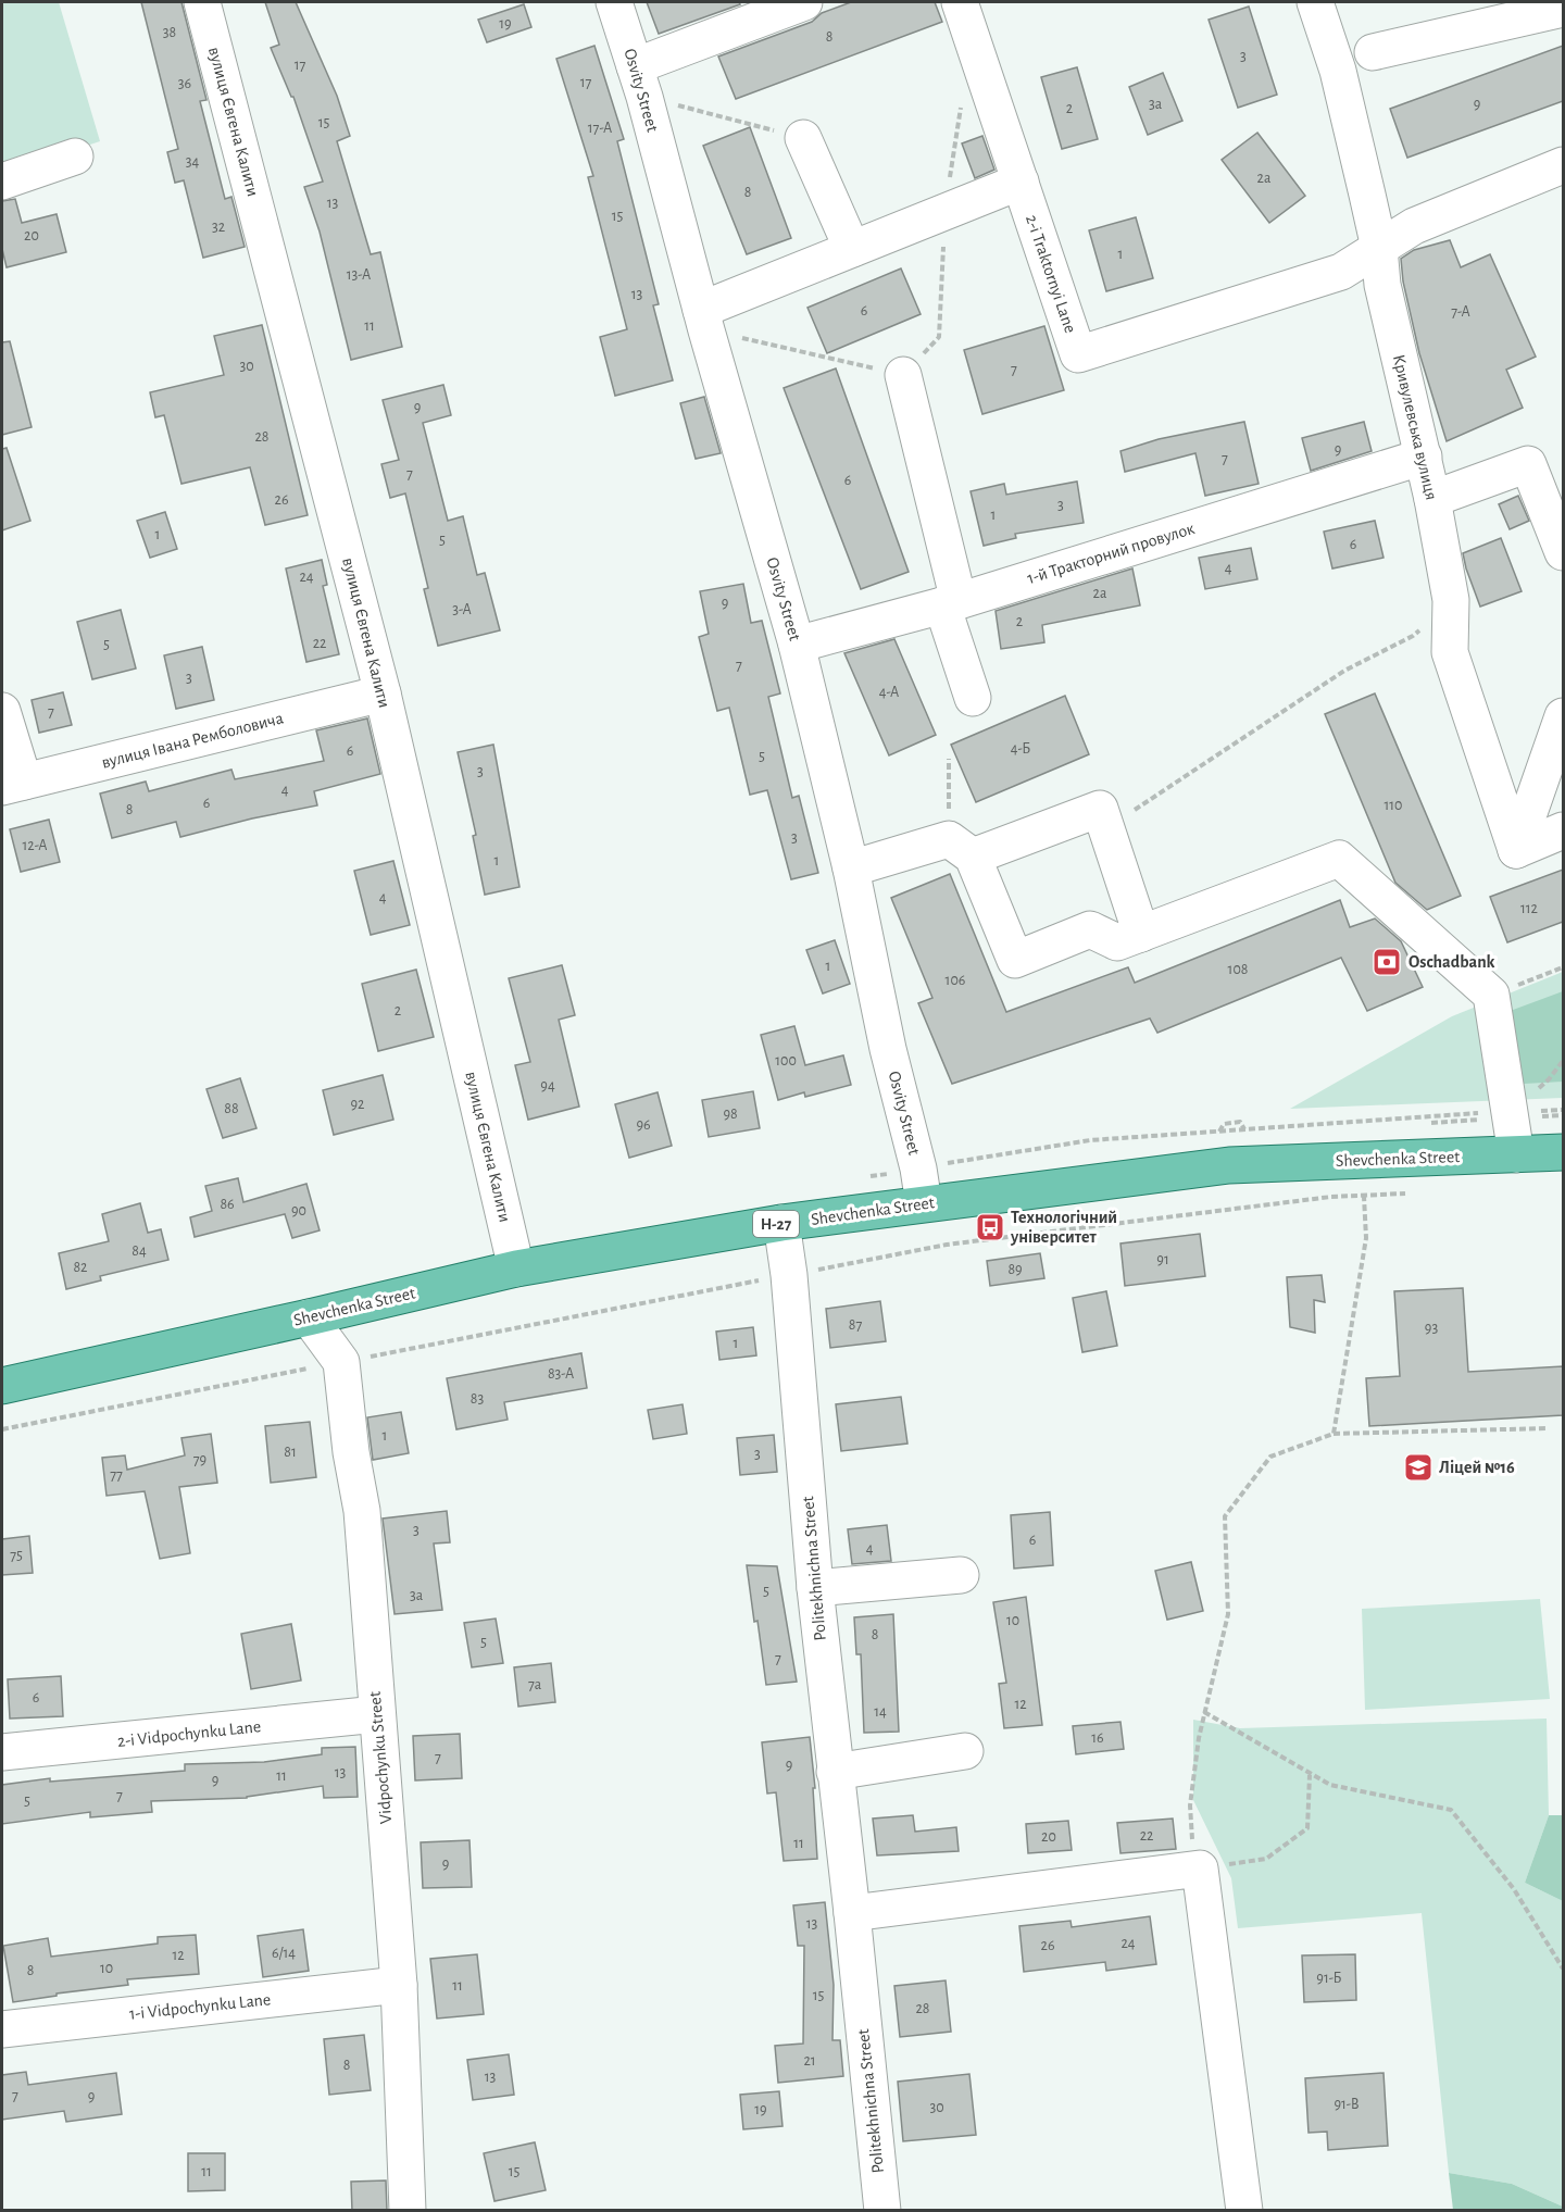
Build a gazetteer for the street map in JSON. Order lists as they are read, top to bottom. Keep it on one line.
{"streets":{"main road":["Shevchenka Street","Н-27"],"street":["Osvity Street","вулиця Євгена Калити","2-i Traktornyi Lane","Кривулевська вулиця","1-й Тракторний провулок","вулиця Івана Ремболовича","Politekhnichna Street","2-i Vidpochynku Lane","Vidpochynku Street","1-i Vidpochynku Lane"]},"crossings":[["Osvity Street","1-й Тракторний провулок"],["Osvity Street","Shevchenka Street"],["вулиця Євгена Калити","вулиця Івана Ремболовича"],["вулиця Євгена Калити","Shevchenka Street"],["2-i Traktornyi Lane","Кривулевська вулиця"],["Кривулевська вулиця","1-й Тракторний провулок"],["Shevchenka Street","Politekhnichna Street"],["2-i Vidpochynku Lane","Vidpochynku Street"],["Vidpochynku Street","1-i Vidpochynku Lane"]],"places":{"bank":["Oschadbank"],"bus stop":["Технологічний університет"],"school or university":["Ліцей №16"]},"house_numbers":["19","38","8","3","17","17","36","3а","9","2","15","17-А","34","2а","8","13","15","32","20","1","13-А","13","6","7-А","11","30","7","9","28","9","7","7","6","26","3","1","1","5","6","4","24","2а","9","3-А","2","22","5","7","3","4-А","7","4-Б","6","5","3","4","6","110","8","3","12-А","1","4","112","1","108","106","2","100","94","92","88","98","96","86","90","84","91","82","89","87","93","1","83-А","83","1","81","3","79","77","3","6","4","75","5","3а","10","8","5","7","7а","6","12","14","16","7","9","13","11","9","7","5","22","20","11","9","13","24","26","6/14","12","10","8","91-Б","11","15","28","21","8","13","7","9","91-В","30","19","11","15"]}
